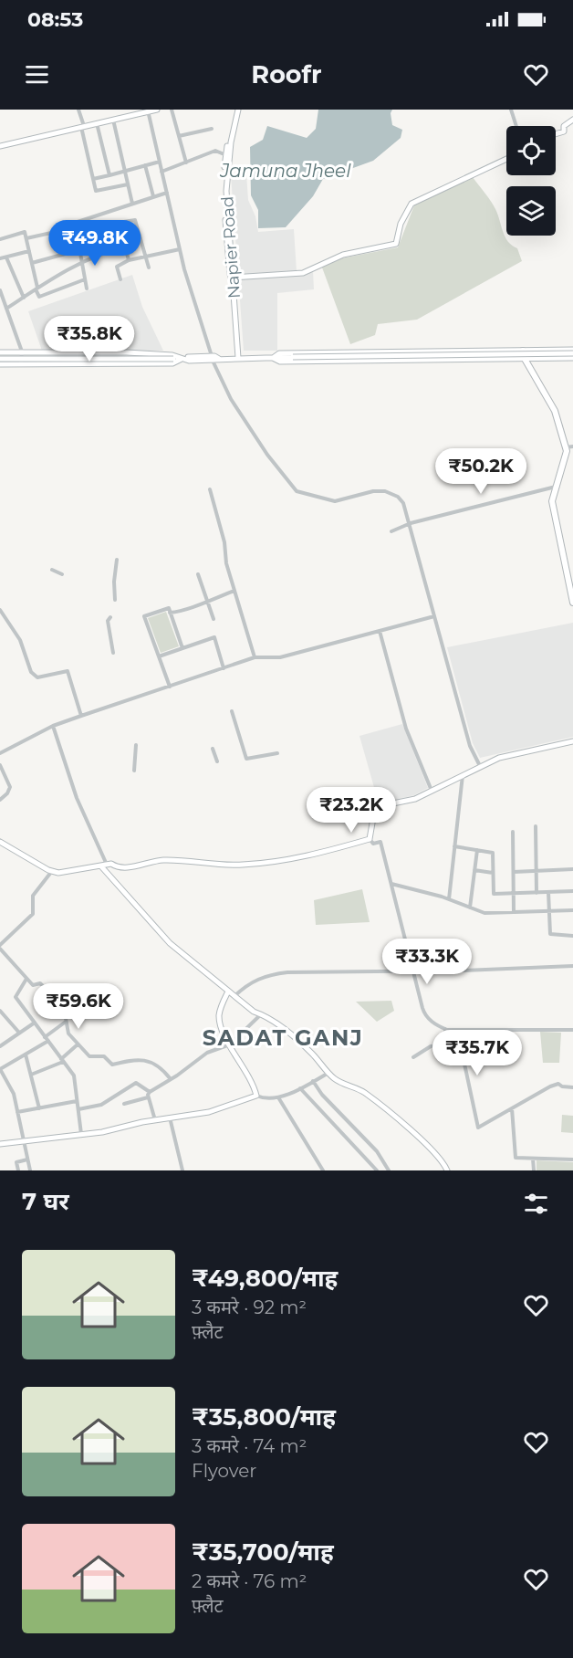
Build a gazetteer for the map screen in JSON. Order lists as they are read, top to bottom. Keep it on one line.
{"streets":{"street":["Napier Road"]},"districts":["SADAT GANJ"],"water":["Jamuna Jheel"],"page":{"status":"08:53","header":"Roofr","price":["₹49.8K","₹35.8K","₹50.2K","₹23.2K","₹33.3K","₹59.6K","₹35.7K"],"heading":"7 घर","list":[{"name":"₹49,800/माह","note":"3 कमरे · 92 m² · फ़्लैट"},{"name":"₹35,800/माह","note":"3 कमरे · 74 m² · Flyover"},{"name":"₹35,700/माह","note":"2 कमरे · 76 m² · फ़्लैट"}]}}
